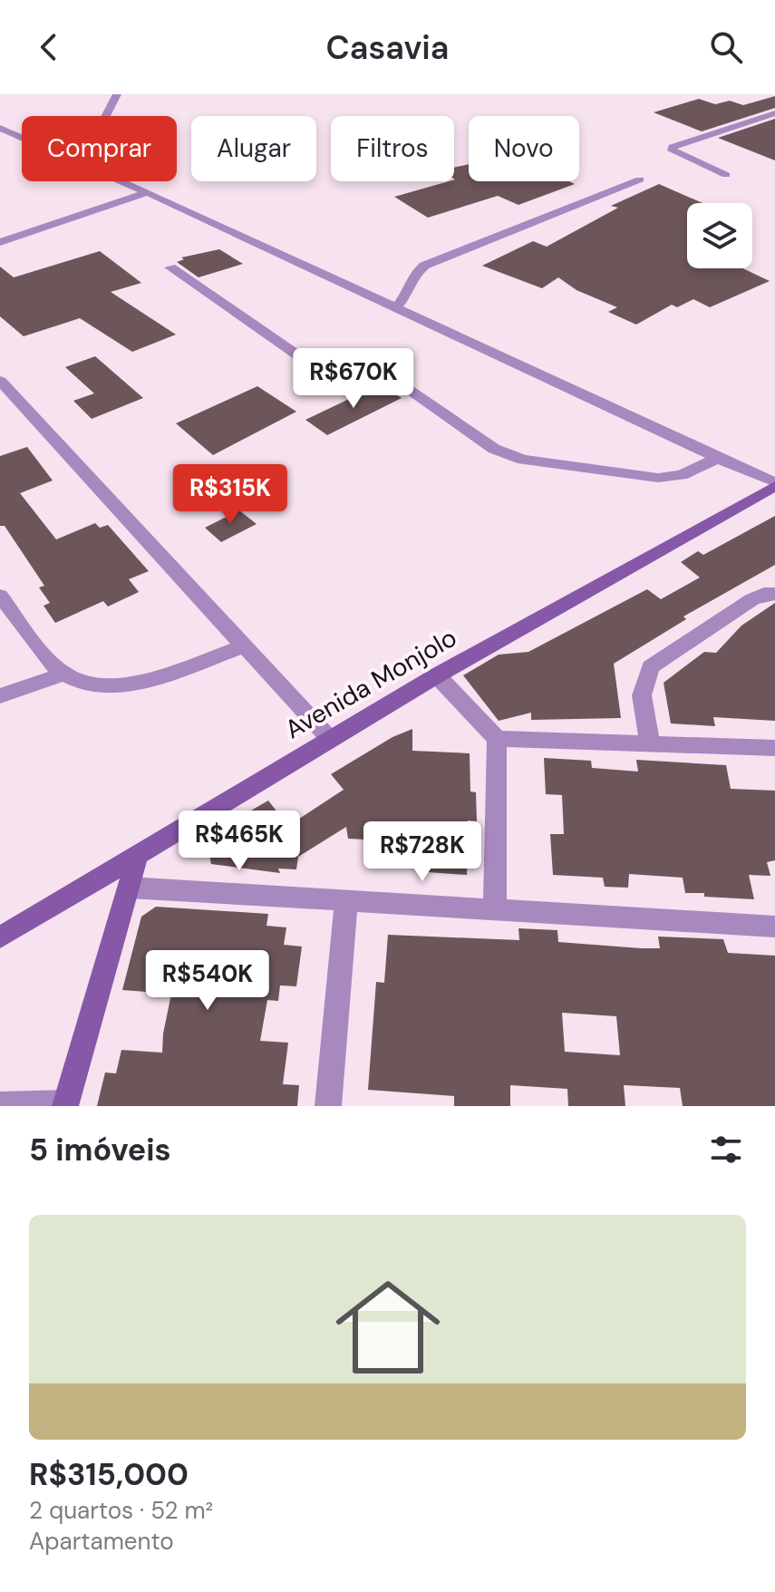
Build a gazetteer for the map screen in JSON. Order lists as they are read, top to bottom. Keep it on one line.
{"streets":{"street":["Avenida Monjolo"]},"page":{"header":"Casavia","chip":["Comprar","Alugar","Filtros","Novo"],"price":["R$670K","R$315K","R$465K","R$728K","R$540K"],"heading":"5 imóveis","list":[{"name":"R$315,000","note":"2 quartos · 52 m² · Apartamento"}]}}
